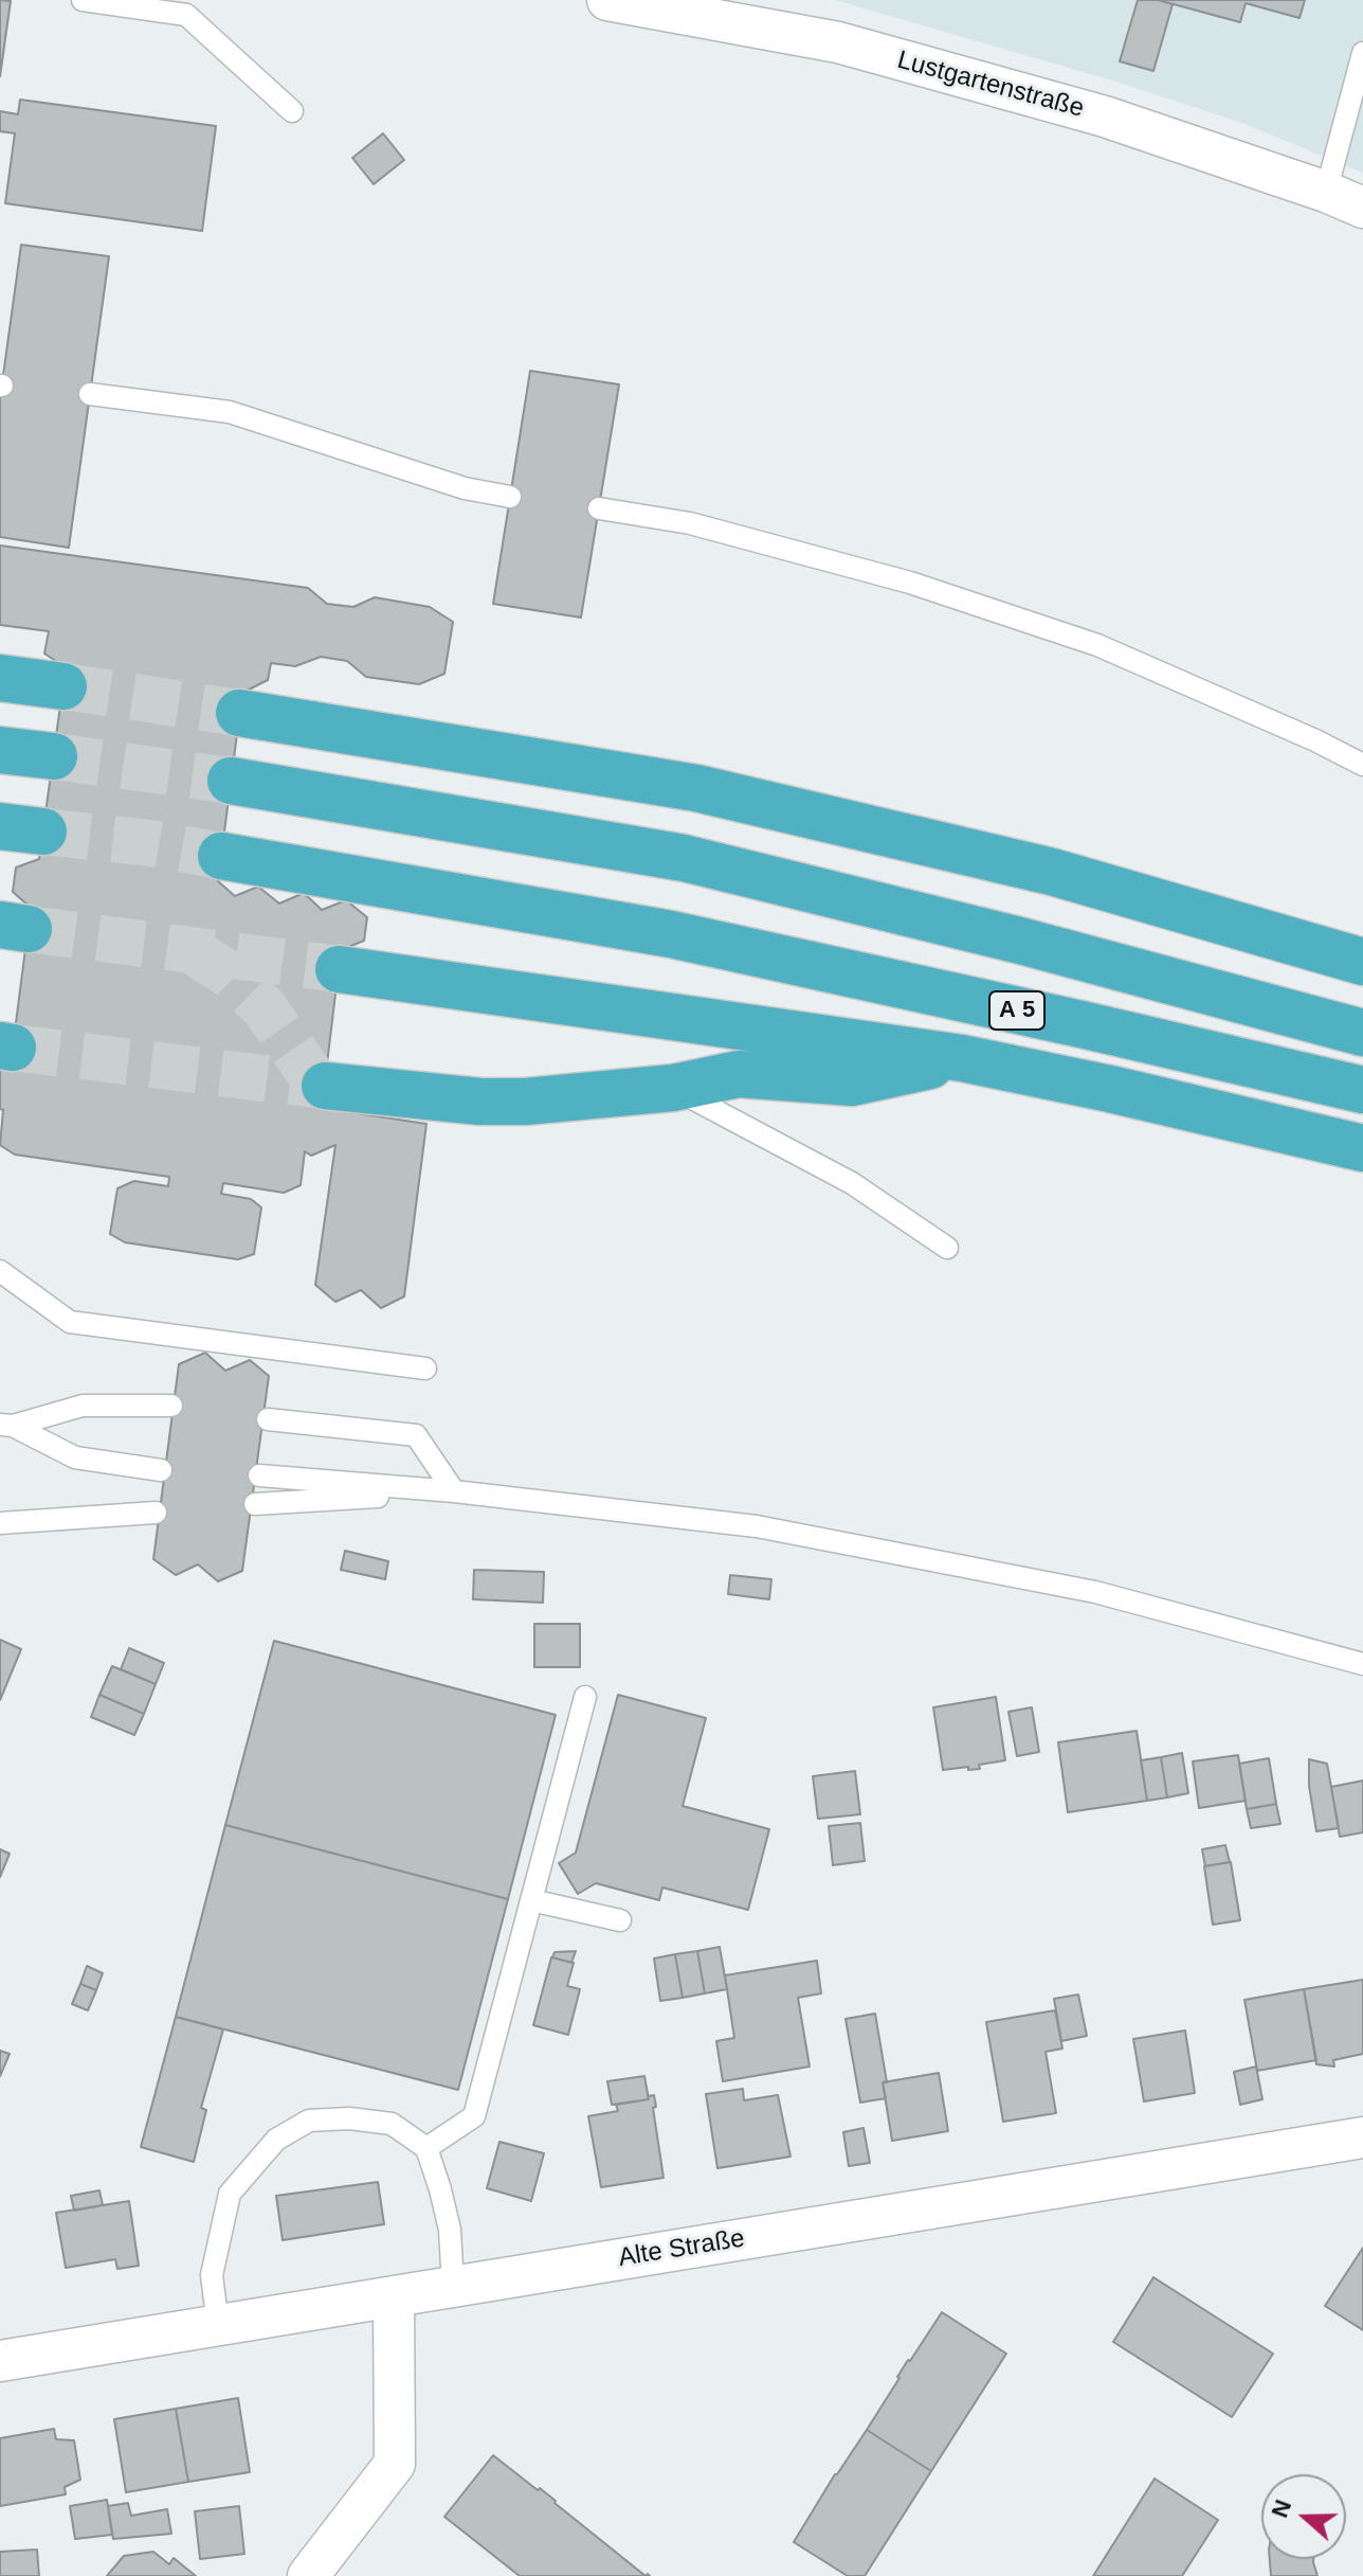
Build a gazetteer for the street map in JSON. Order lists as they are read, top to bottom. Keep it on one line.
{"streets":{"highway":["A 5"],"street":["Lustgartenstraße","Alte Straße"]},"north":"left"}
